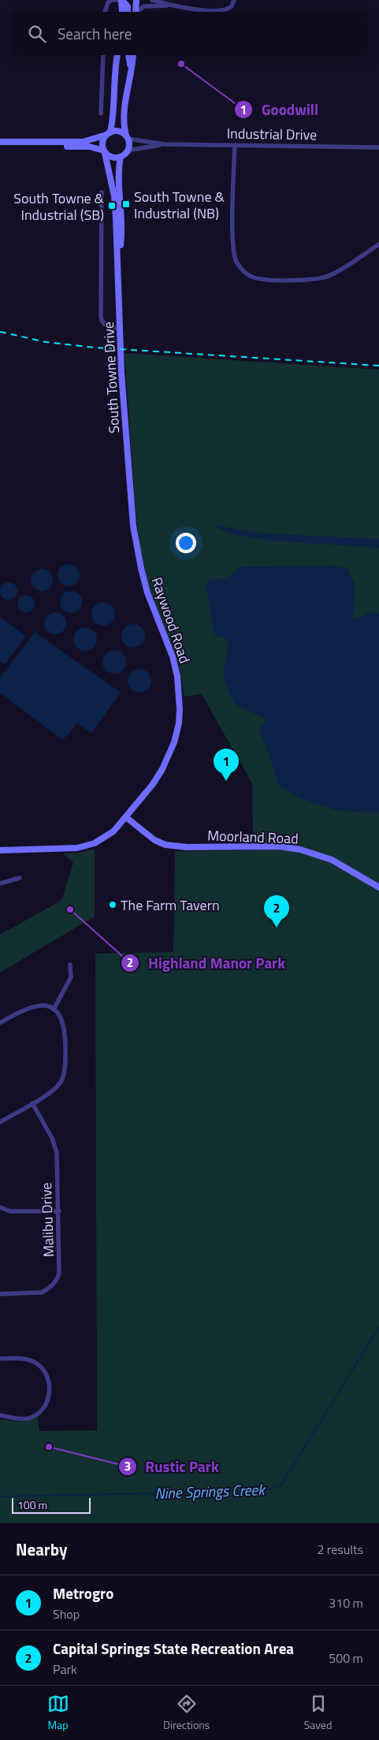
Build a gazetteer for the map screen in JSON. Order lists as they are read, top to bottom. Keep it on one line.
{"streets":{"street":["Industrial Drive","South Towne Drive","Raywood Road","Moorland Road","Malibu Drive"]},"crossings":[["Industrial Drive","South Towne Drive"],["South Towne Drive","Raywood Road"],["Raywood Road","Moorland Road"]],"water":["Nine Springs Creek"],"places":{"other":["Goodwill","The Farm Tavern","Highland Manor Park","Rustic Park"],"transit":["South Towne & Industrial (NB)","South Towne & Industrial (SB)"]},"scale_bar":"100 m","page":{"search":"Search here","pins":["1","2"],"scale":"100 m","heading":["Nearby","2 results"],"list":[{"mark":"1","name":"Metrogro","note":"Shop","value":"310 m"},{"mark":"2","name":"Capital Springs State Recreation Area","note":"Park","value":"500 m"}],"nav":["Map","Directions","Saved"]}}
